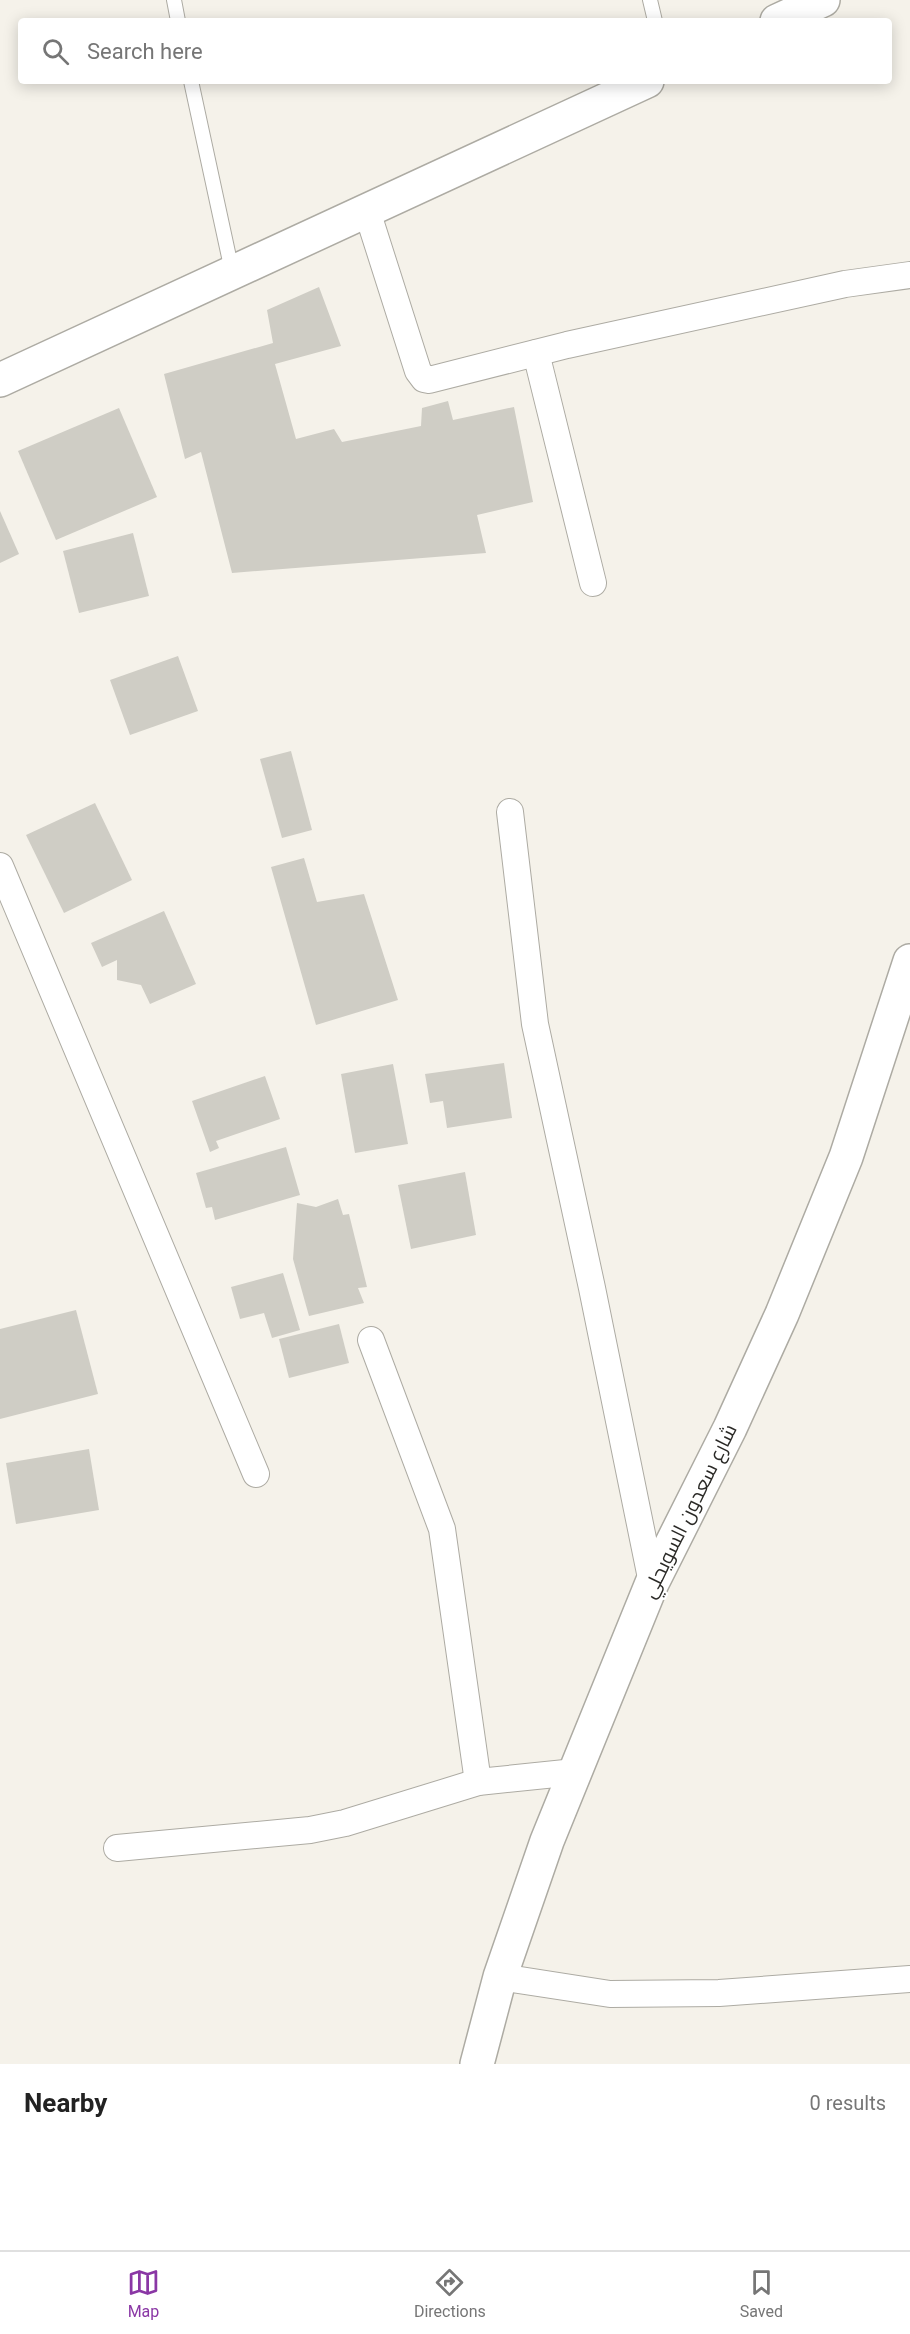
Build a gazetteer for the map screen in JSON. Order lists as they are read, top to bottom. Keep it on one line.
{"streets":{"main road":["شارع سعدون السويحلي"]},"page":{"search":"Search here","heading":["Nearby","0 results"],"nav":["Map","Directions","Saved"]}}
